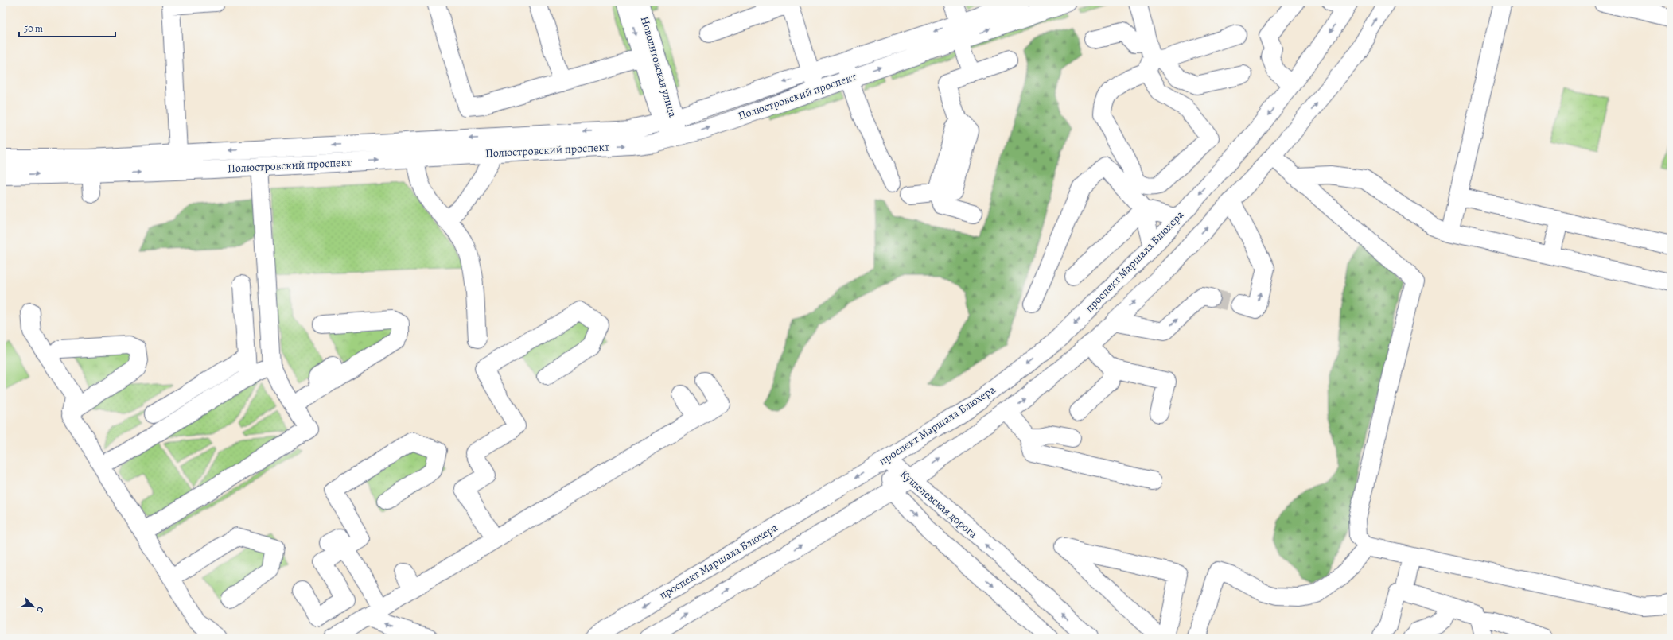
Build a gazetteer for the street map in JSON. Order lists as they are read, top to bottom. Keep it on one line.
{"streets":{"main road":["Новолитовская улица","Полюстровский проспект","проспект Маршала Блюхера","Кушелевская дорога"]},"crossings":[["Новолитовская улица","Полюстровский проспект"],["проспект Маршала Блюхера","Кушелевская дорога"]],"scale_bar":"50 m","north":"bottom right"}
